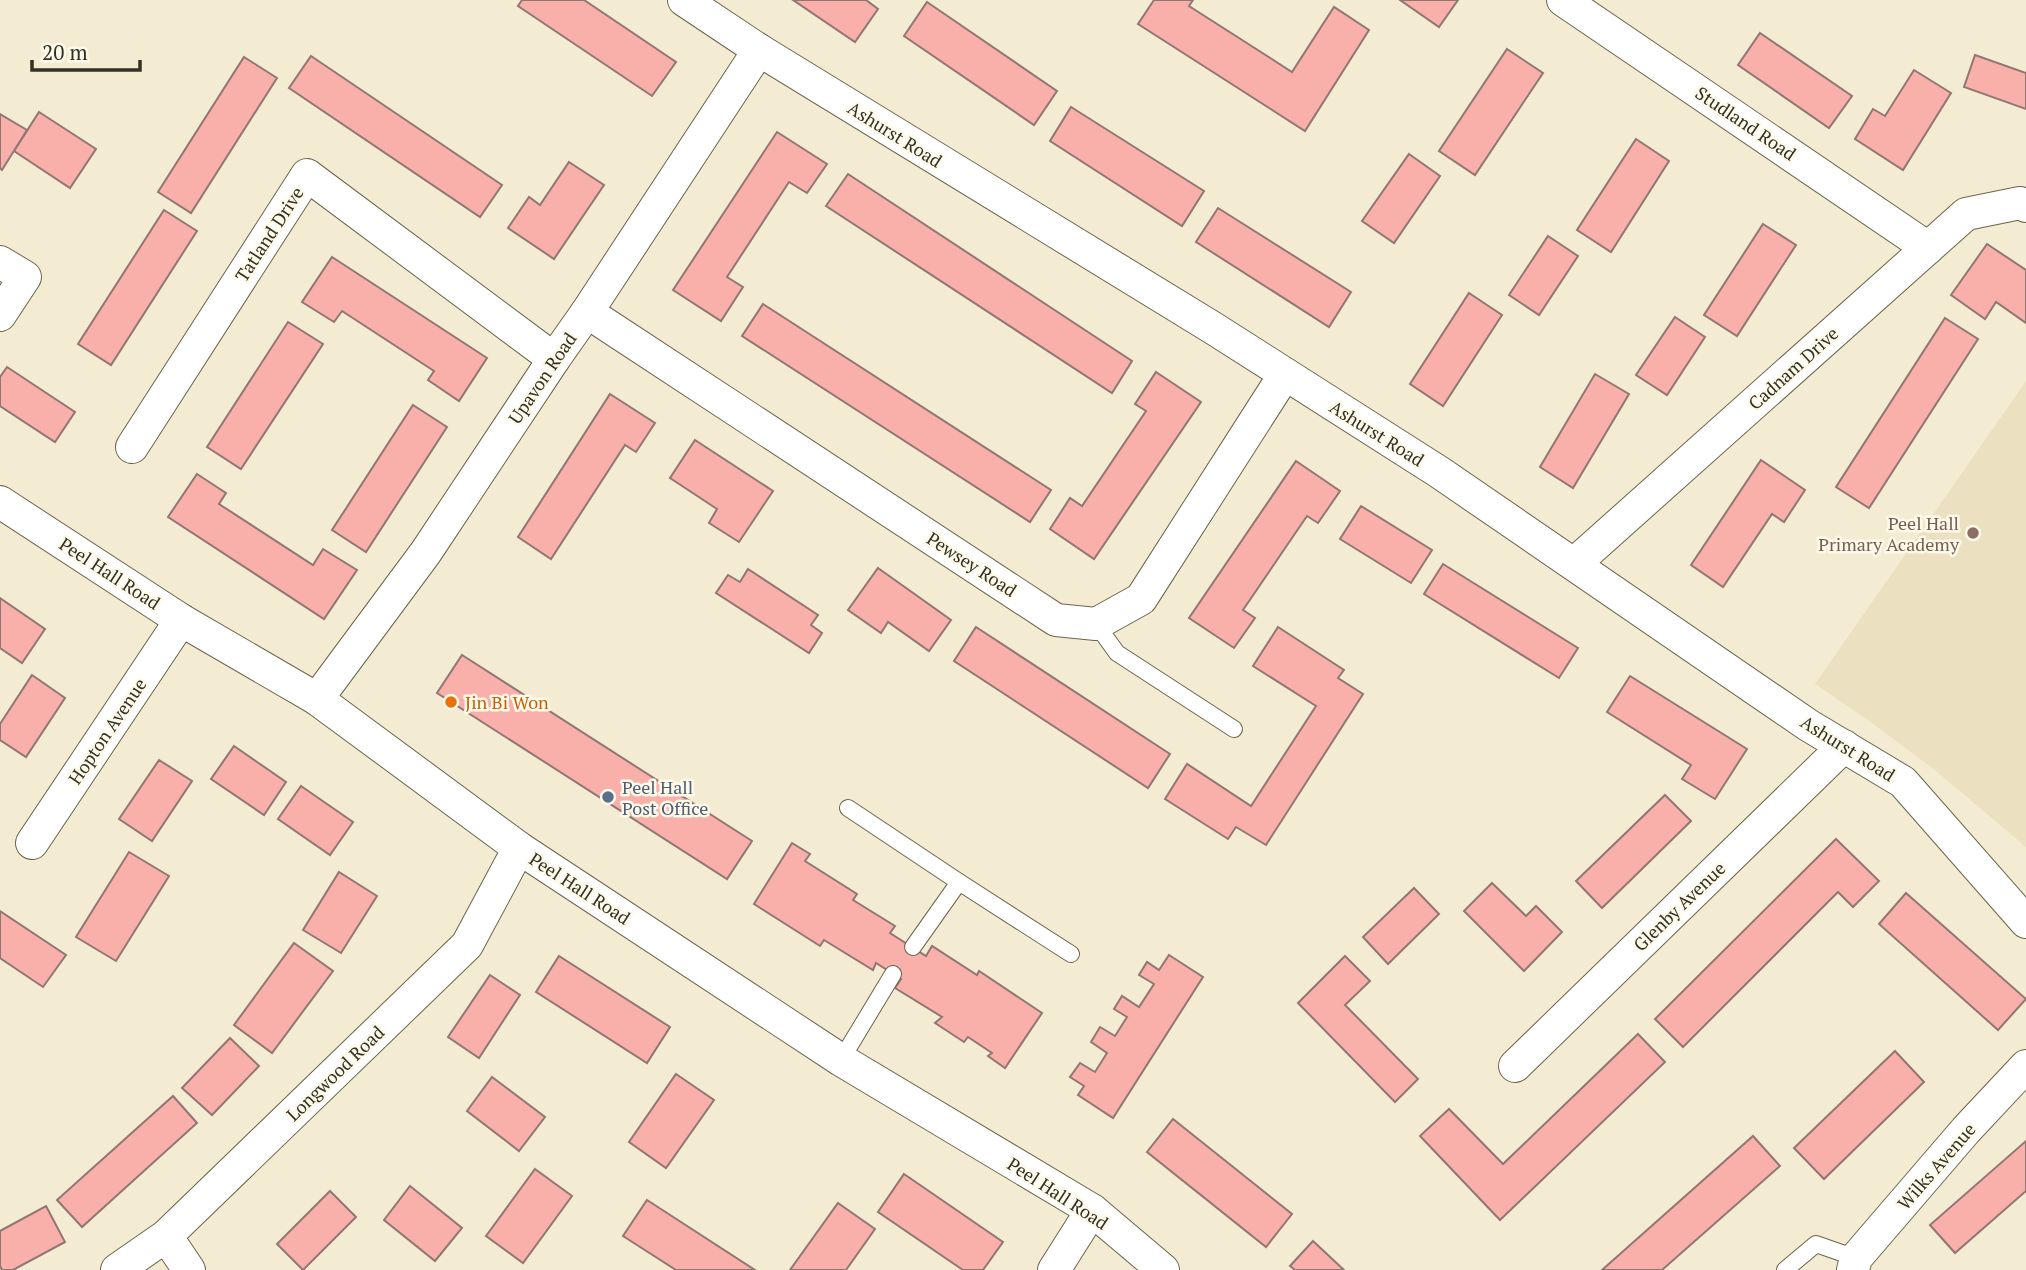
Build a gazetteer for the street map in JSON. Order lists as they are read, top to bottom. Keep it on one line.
{"streets":{"street":["Studland Road","Ashurst Road","Tatland Drive","Cadnam Drive","Upavon Road","Pewsey Road","Peel Hall Road","Hopton Avenue","Glenby Avenue","Longwood Road","Wilks Avenue"]},"crossings":[["Studland Road","Cadnam Drive"],["Ashurst Road","Cadnam Drive"],["Ashurst Road","Upavon Road"],["Ashurst Road","Glenby Avenue"],["Tatland Drive","Upavon Road"],["Upavon Road","Pewsey Road"],["Upavon Road","Peel Hall Road"],["Peel Hall Road","Hopton Avenue"],["Peel Hall Road","Longwood Road"]],"places":["Peel Hall Primary Academy","Jin Bi Won","Peel Hall Post Office"],"scale_bar":"20 m"}
